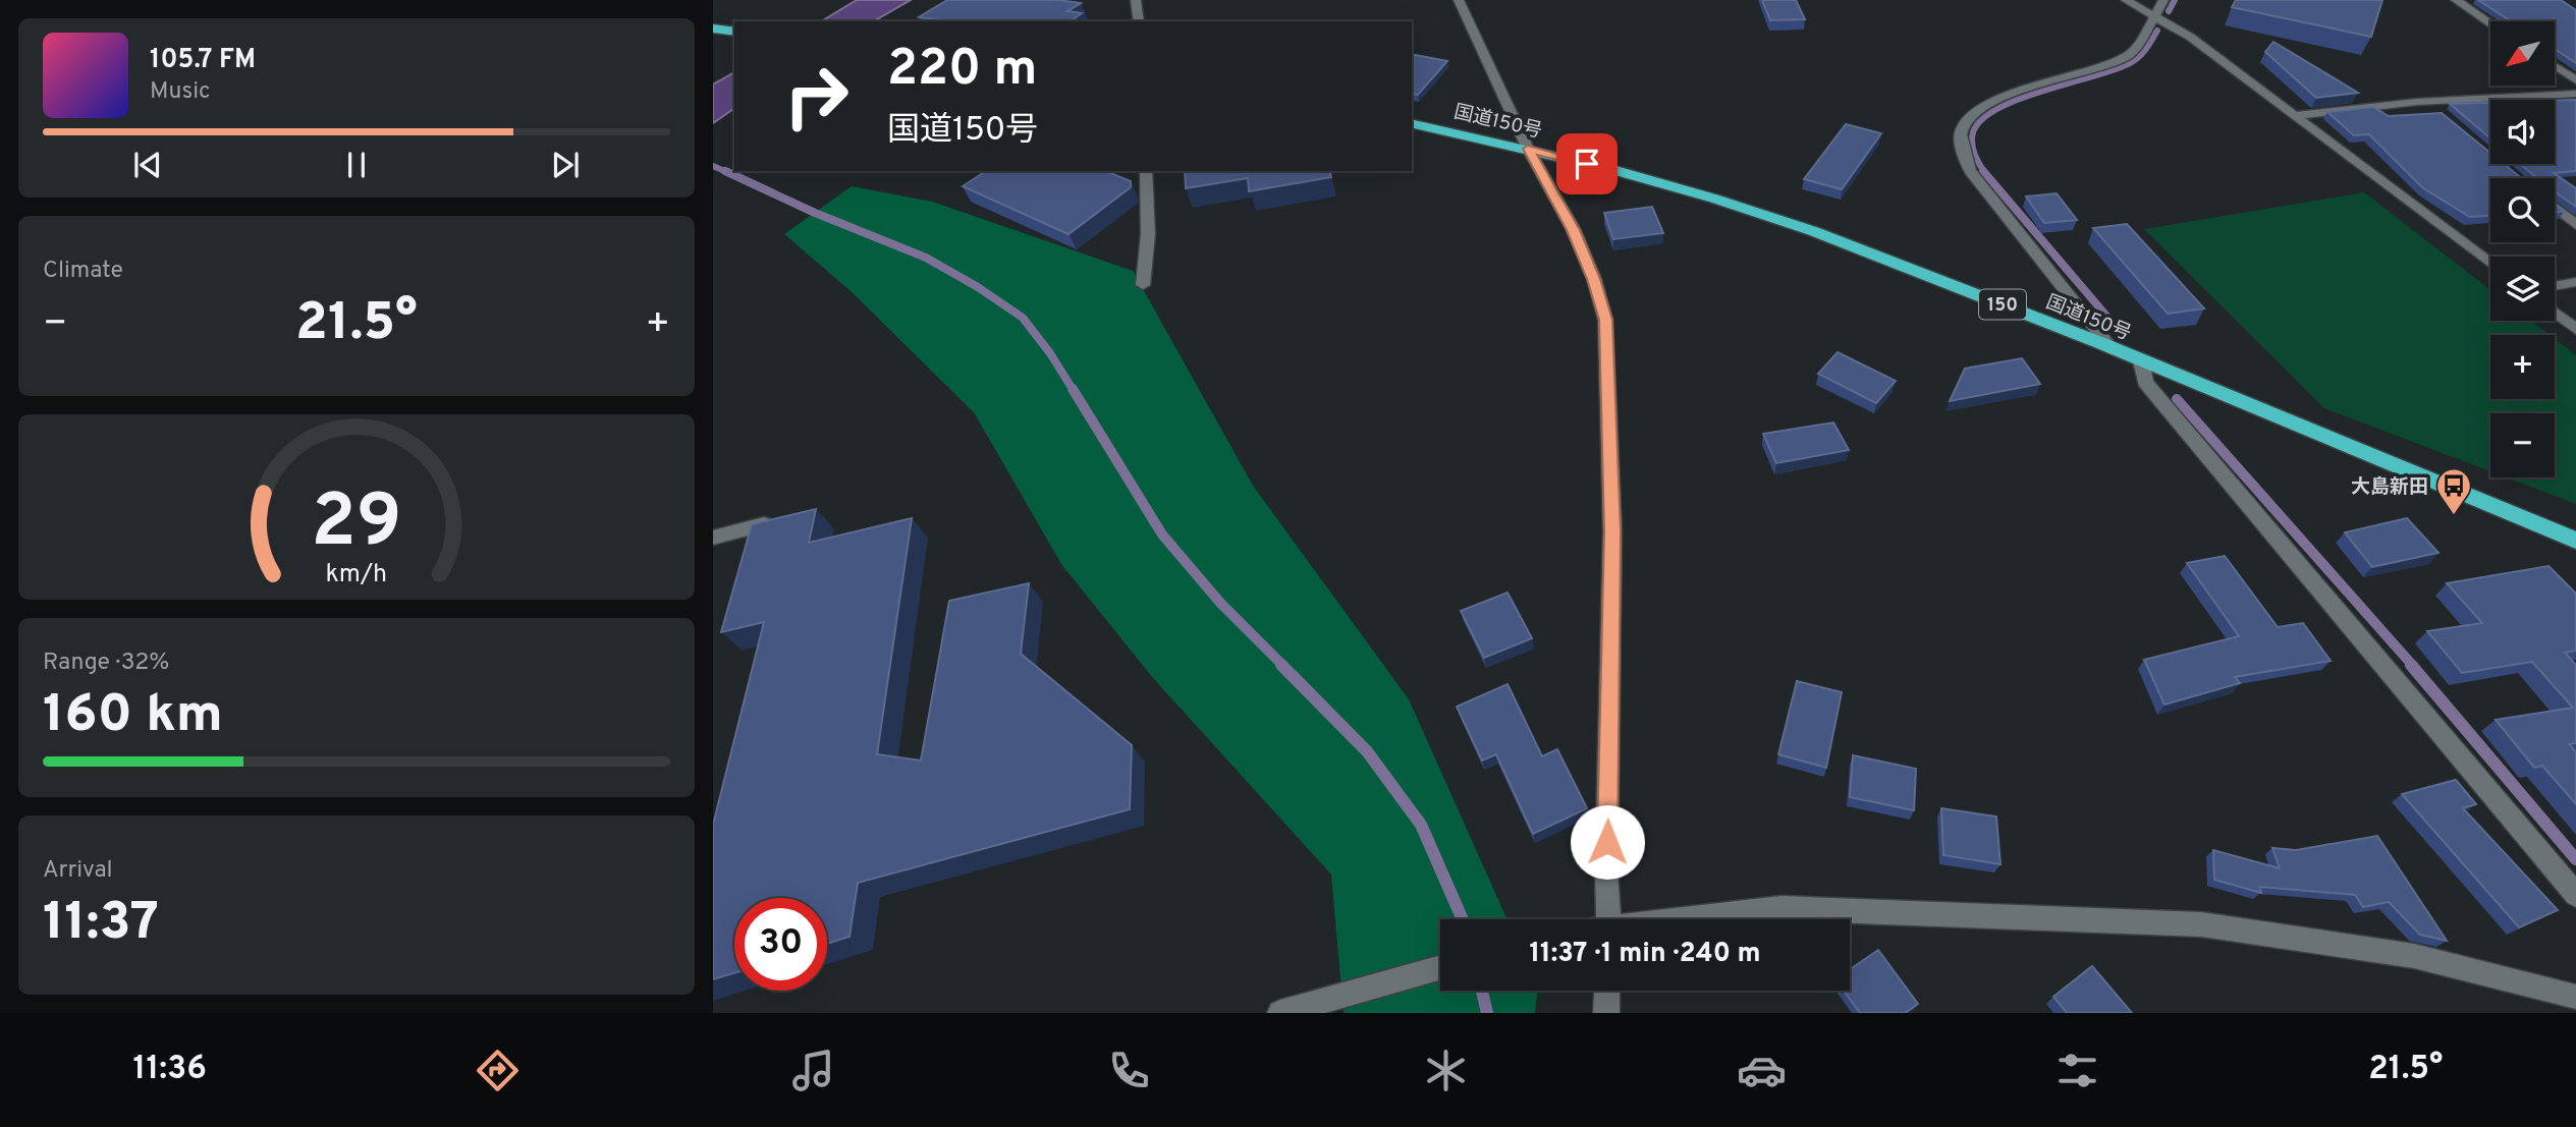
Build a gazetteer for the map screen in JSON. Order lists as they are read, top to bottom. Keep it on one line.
{"streets":{"highway":["国道150号","150"]},"places":{"bus stop":["大島新田"]},"north":"bottom left","page":{"map_buttons":["+","−"],"turn":["220 m","国道150号"],"song":["105.7 FM","Music"],"tile":["Climate",["Range · 32%","160 km"],["Arrival","11:37"]],"heat":["−","21.5°","+"],"limit":"30","trip":"11:37 · 1 min · 240 m","tabs":["11:36","21.5°"],"gauge":["29","km/h"]}}
